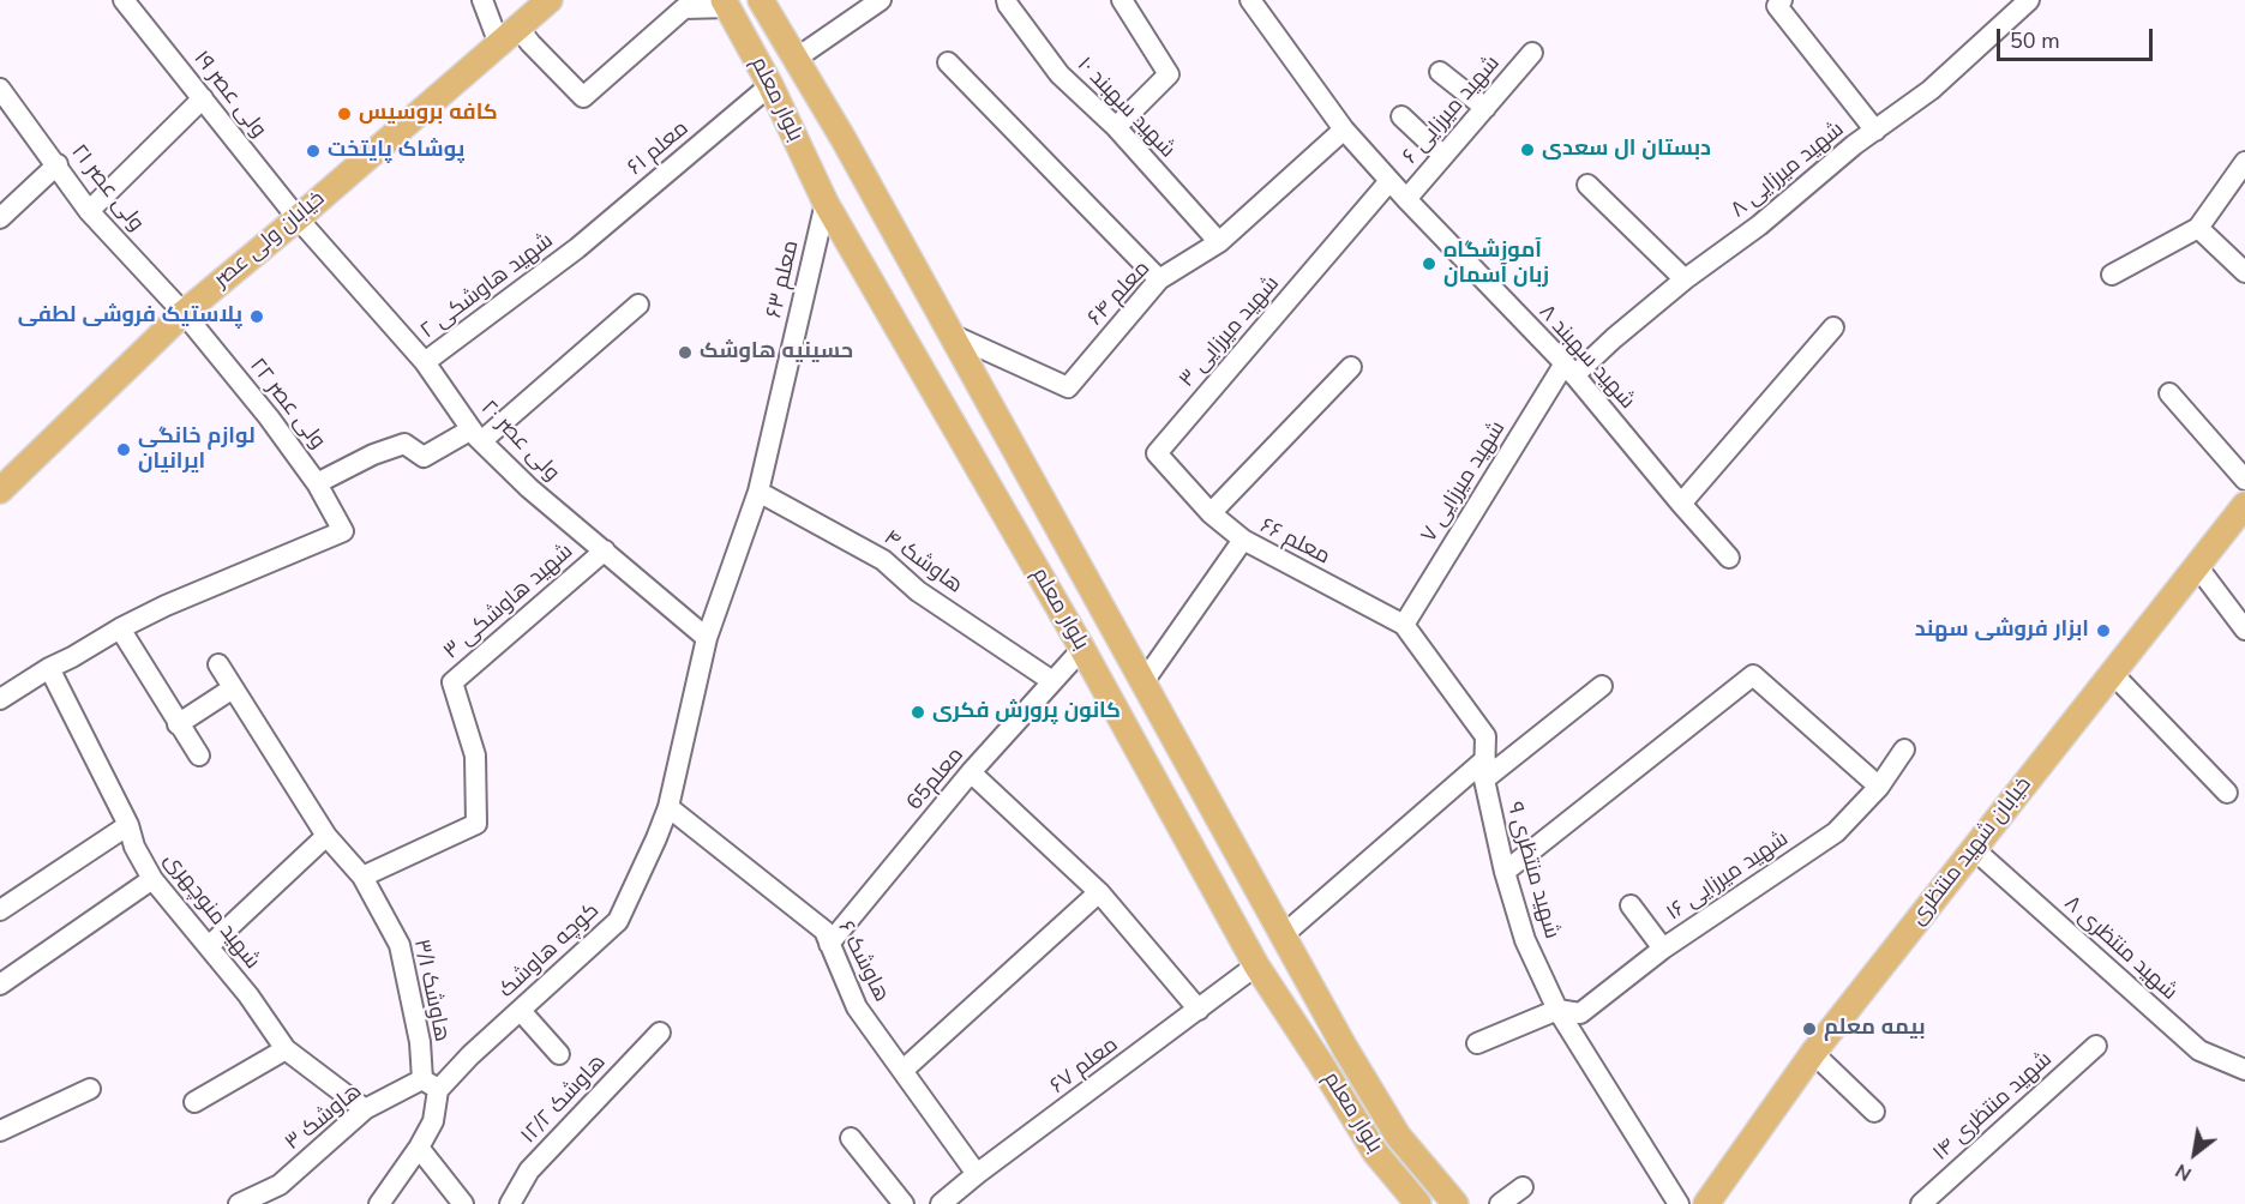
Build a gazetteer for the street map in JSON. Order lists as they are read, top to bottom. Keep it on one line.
{"streets":{"main road":["بلوار معلم","خیابان ولی عصر","خیابان شهید منتظری"],"street":["ولی عصر ۱۹","شهید سهبند ۱۰","شهید میرزایی ۶","معلم ۶۱","شهید میرزایی ۸","ولی عصر ۲۱","معلم ۶۳","شهید هاوشکی ۲","معلم ۶۴","شهید میرزایی ۳","شهید سهبند ۸","ولی عصر ۲۲","ولی عصر ۲۰","شهید میرزایی ۷","معلم ۶۶","هاوشک ۴","شهید هاوشکی ۳","معلم65","شهید منتظری ۹","شهید میرزایی ۱۶","شهید منوچهری","شهید منتظری ۸","کوچه هاوشک","هاوشک ۶","هاوشک ۳/۱","معلم ۶۷","هاوشک ۱۲/۲","شهید منتظری ۱۴","هاوشک ۳"]},"crossings":[["ولی عصر ۱۹","خیابان ولی عصر"],["ولی عصر ۱۹","ولی عصر ۲۰"],["بلوار معلم","معلم ۶۱"],["بلوار معلم","معلم ۶۳"],["بلوار معلم","معلم ۶۴"],["بلوار معلم","معلم ۶۶"],["بلوار معلم","معلم65"],["بلوار معلم","معلم ۶۷"],["شهید سهبند ۱۰","معلم ۶۴"],["شهید میرزایی ۶","شهید سهبند ۸"],["معلم ۶۱","شهید هاوشکی ۲"],["شهید میرزایی ۸","شهید سهبند ۸"],["شهید میرزایی ۸","شهید میرزایی ۷"],["ولی عصر ۲۱","خیابان ولی عصر"],["ولی عصر ۲۱","ولی عصر ۲۲"],["خیابان ولی عصر","ولی عصر ۲۲"],["خیابان ولی عصر","ولی عصر ۲۰"],["معلم ۶۳","هاوشک ۴"],["معلم ۶۳","کوچه هاوشک"],["شهید هاوشکی ۲","ولی عصر ۲۰"],["معلم ۶۴","شهید سهبند ۸"],["شهید میرزایی ۳","شهید سهبند ۸"],["شهید سهبند ۸","شهید میرزایی ۷"],["ولی عصر ۲۰","شهید هاوشکی ۳"],["ولی عصر ۲۰","کوچه هاوشک"],["شهید میرزایی ۷","معلم ۶۶"],["شهید میرزایی ۷","شهید منتظری ۹"],["معلم ۶۶","شهید منتظری ۹"],["هاوشک ۴","معلم65"],["هاوشک ۴","کوچه هاوشک"],["شهید هاوشکی ۳","هاوشک ۳/۱"],["معلم65","هاوشک ۶"],["خیابان شهید منتظری","شهید منتظری ۸"],["شهید منتظری ۹","شهید میرزایی ۱۶"],["شهید منوچهری","هاوشک ۳"],["کوچه هاوشک","هاوشک ۶"],["کوچه هاوشک","هاوشک ۳/۱"],["کوچه هاوشک","هاوشک ۳"],["هاوشک ۶","معلم ۶۷"],["هاوشک ۳/۱","هاوشک ۳"]],"places":["کافه بروسیس","دبستان ال سعدی","پوشاک پایتخت","آموزشگاه زبان آسمان","پلاستیک فروشی لطفی","حسینیه هاوشک","لوازم خانگی ایرانیان","ابزار فروشی سهند","کانون پرورش فکری","بیمه معلم"],"scale_bar":"50 m","north":"bottom left"}
